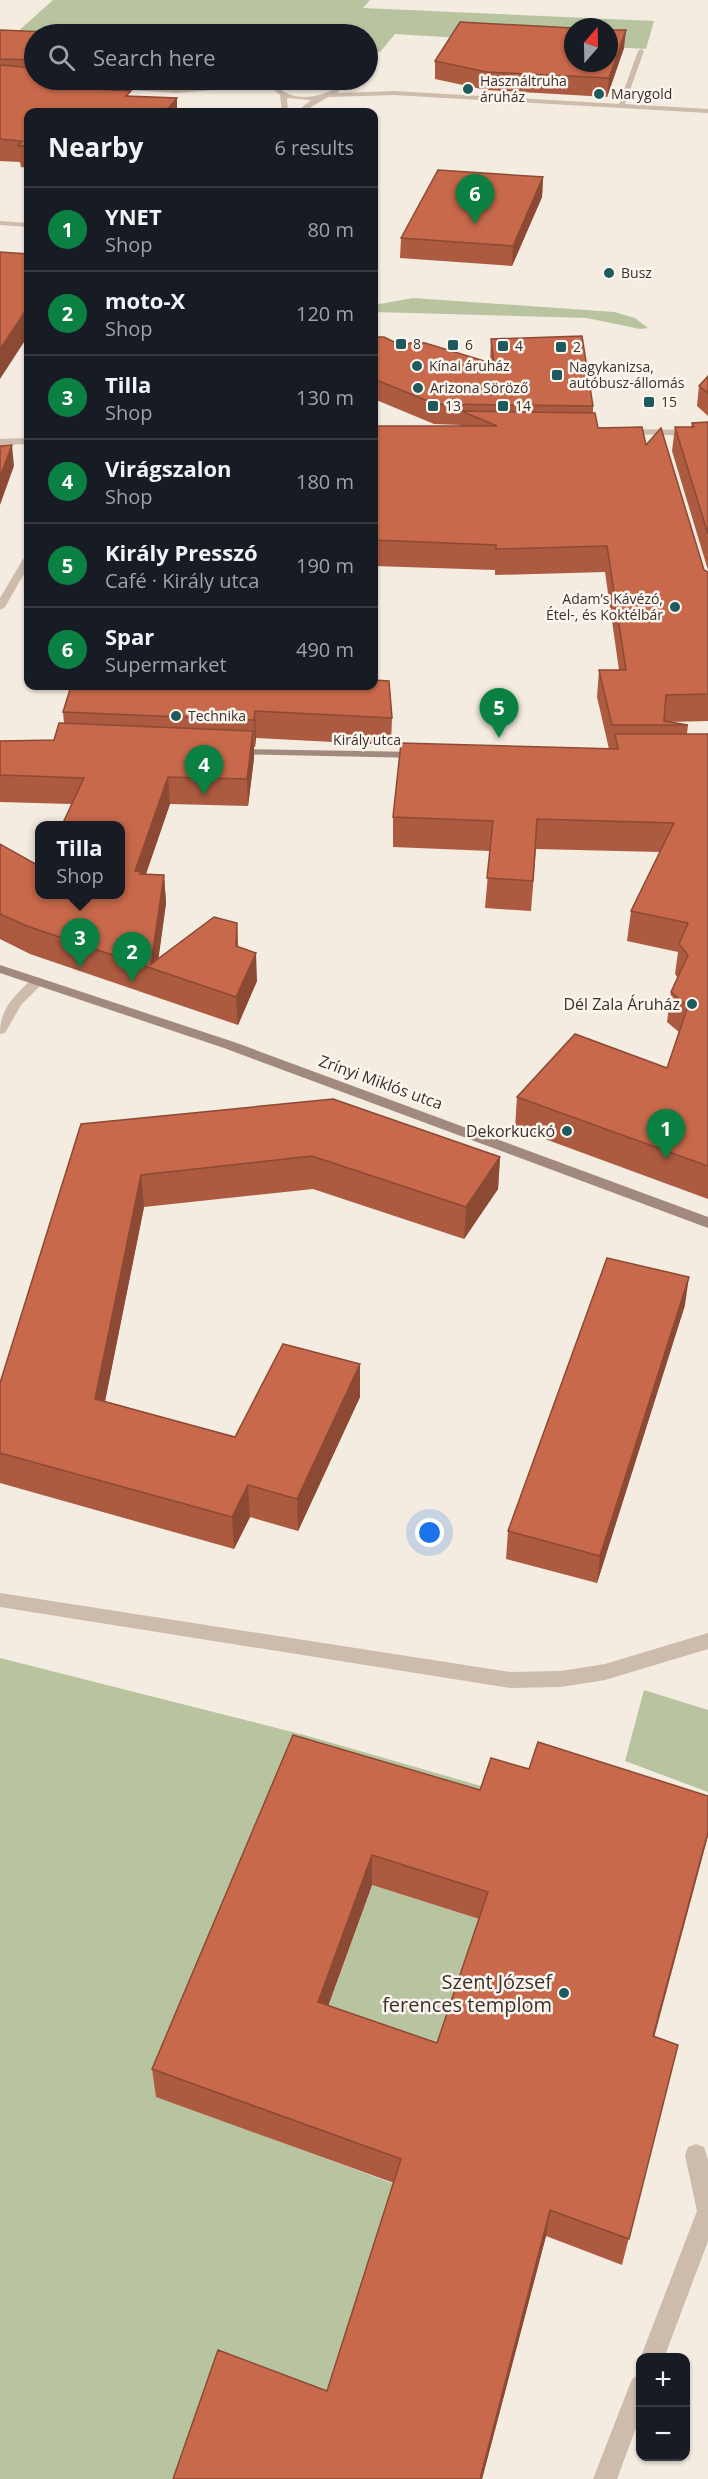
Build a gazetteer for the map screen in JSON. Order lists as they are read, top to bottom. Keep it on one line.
{"streets":{"main road":["Király utca","Zrínyi Miklós utca"]},"places":{"other":["Használtruha áruház","Marygold","Busz","Kínai áruház","Arizona Söröző","Adam’s Kávézó, Étel-, és Koktélbár","Technika","Dél Zala Áruház","Dekorkuckó","Szent József ferences templom"],"transit":["8","6","4","2","Nagykanizsa, autóbusz-állomás","15","13","14"]},"north":"top","page":{"search":"Search here","heading":["Nearby","6 results"],"pins":["6","5","4","3","2","1"],"list":[{"mark":"1","name":"YNET","note":"Shop","value":"80 m"},{"mark":"2","name":"moto-X","note":"Shop","value":"120 m"},{"mark":"3","name":"Tilla","note":"Shop","value":"130 m"},{"mark":"4","name":"Virágszalon","note":"Shop","value":"180 m"},{"mark":"5","name":"Király Presszó","note":"Café · Király utca","value":"190 m"},{"mark":"6","name":"Spar","note":"Supermarket","value":"490 m"}],"popup":["Tilla","Shop"],"map_buttons":["+","−"]}}
